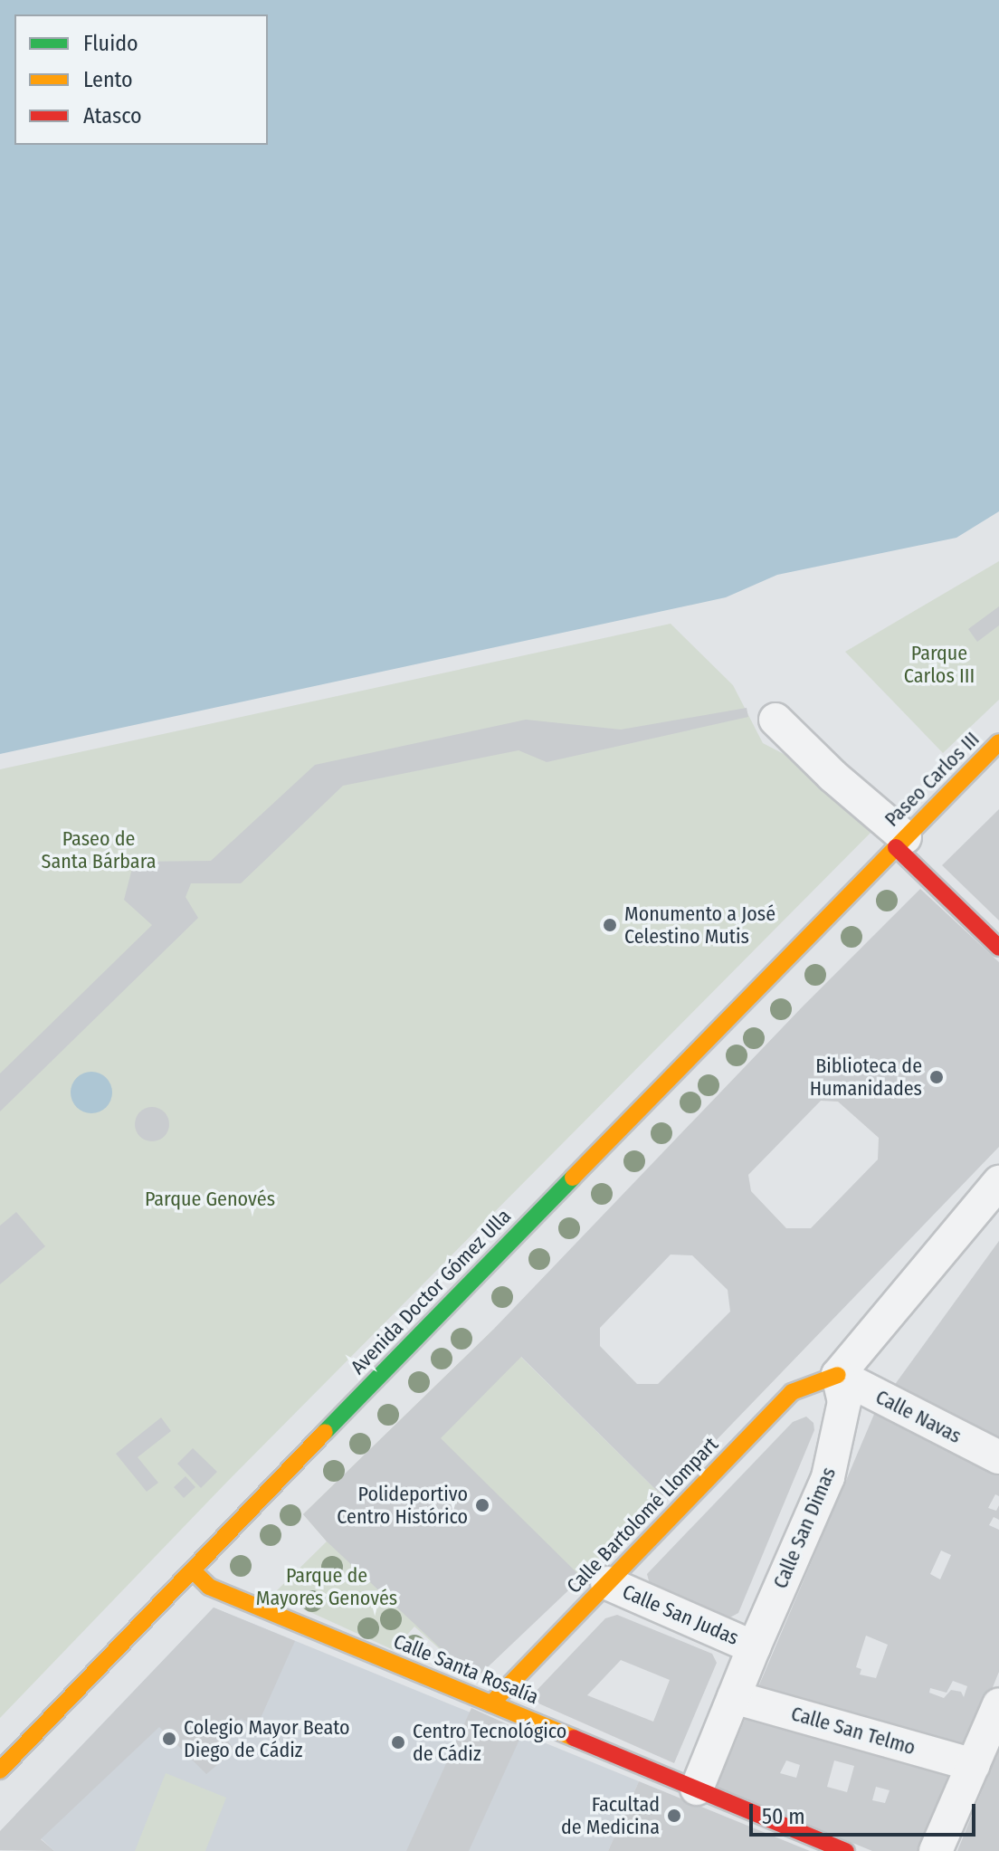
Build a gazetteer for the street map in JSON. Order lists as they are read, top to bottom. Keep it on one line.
{"streets":{"street":["Paseo Carlos III","Avenida Doctor Gómez Ulla","Calle Navas","Calle Bartolomé Llompart","Calle San Dimas","Calle San Judas","Calle Santa Rosalía","Calle San Telmo"]},"crossings":[["Paseo Carlos III","Avenida Doctor Gómez Ulla"],["Avenida Doctor Gómez Ulla","Calle Santa Rosalía"],["Calle Navas","Calle Bartolomé Llompart"],["Calle Navas","Calle San Dimas"],["Calle Bartolomé Llompart","Calle San Dimas"],["Calle Bartolomé Llompart","Calle San Judas"],["Calle Bartolomé Llompart","Calle Santa Rosalía"],["Calle San Dimas","Calle San Judas"],["Calle San Dimas","Calle Santa Rosalía"],["Calle San Dimas","Calle San Telmo"]],"parks":["Parque Carlos III","Paseo de Santa Bárbara","Parque Genovés","Parque de Mayores Genovés"],"places":["Monumento a José Celestino Mutis","Biblioteca de Humanidades","Polideportivo Centro Histórico","Colegio Mayor Beato Diego de Cádiz","Centro Tecnológico de Cádiz","Facultad de Medicina"],"legend":["Fluido","Lento","Atasco"],"scale_bar":"50 m"}
